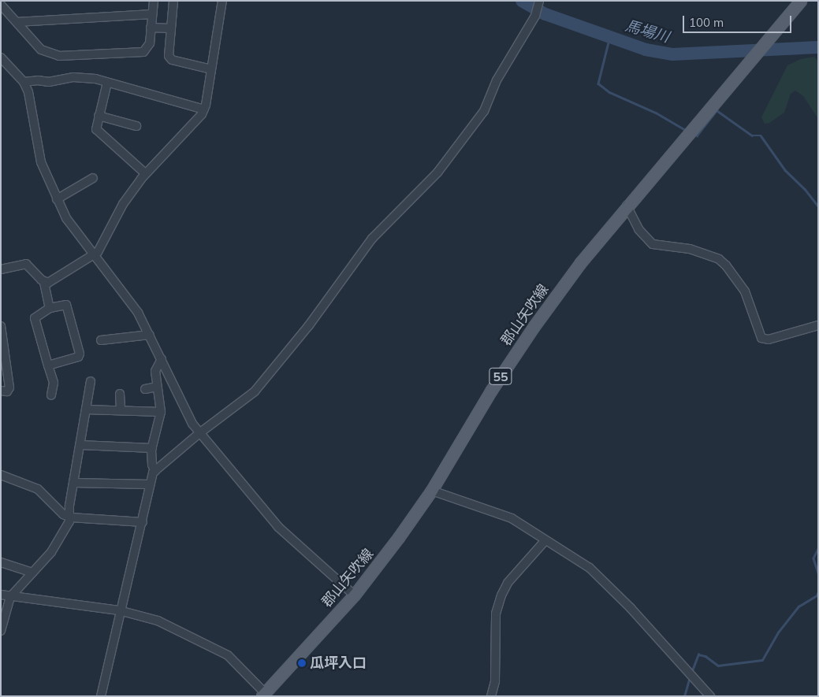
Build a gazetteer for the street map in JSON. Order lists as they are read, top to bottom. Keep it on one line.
{"streets":{"main road":["郡山矢吹線","55"]},"water":["馬場川"],"places":["瓜坪入口"],"scale_bar":"100 m"}
